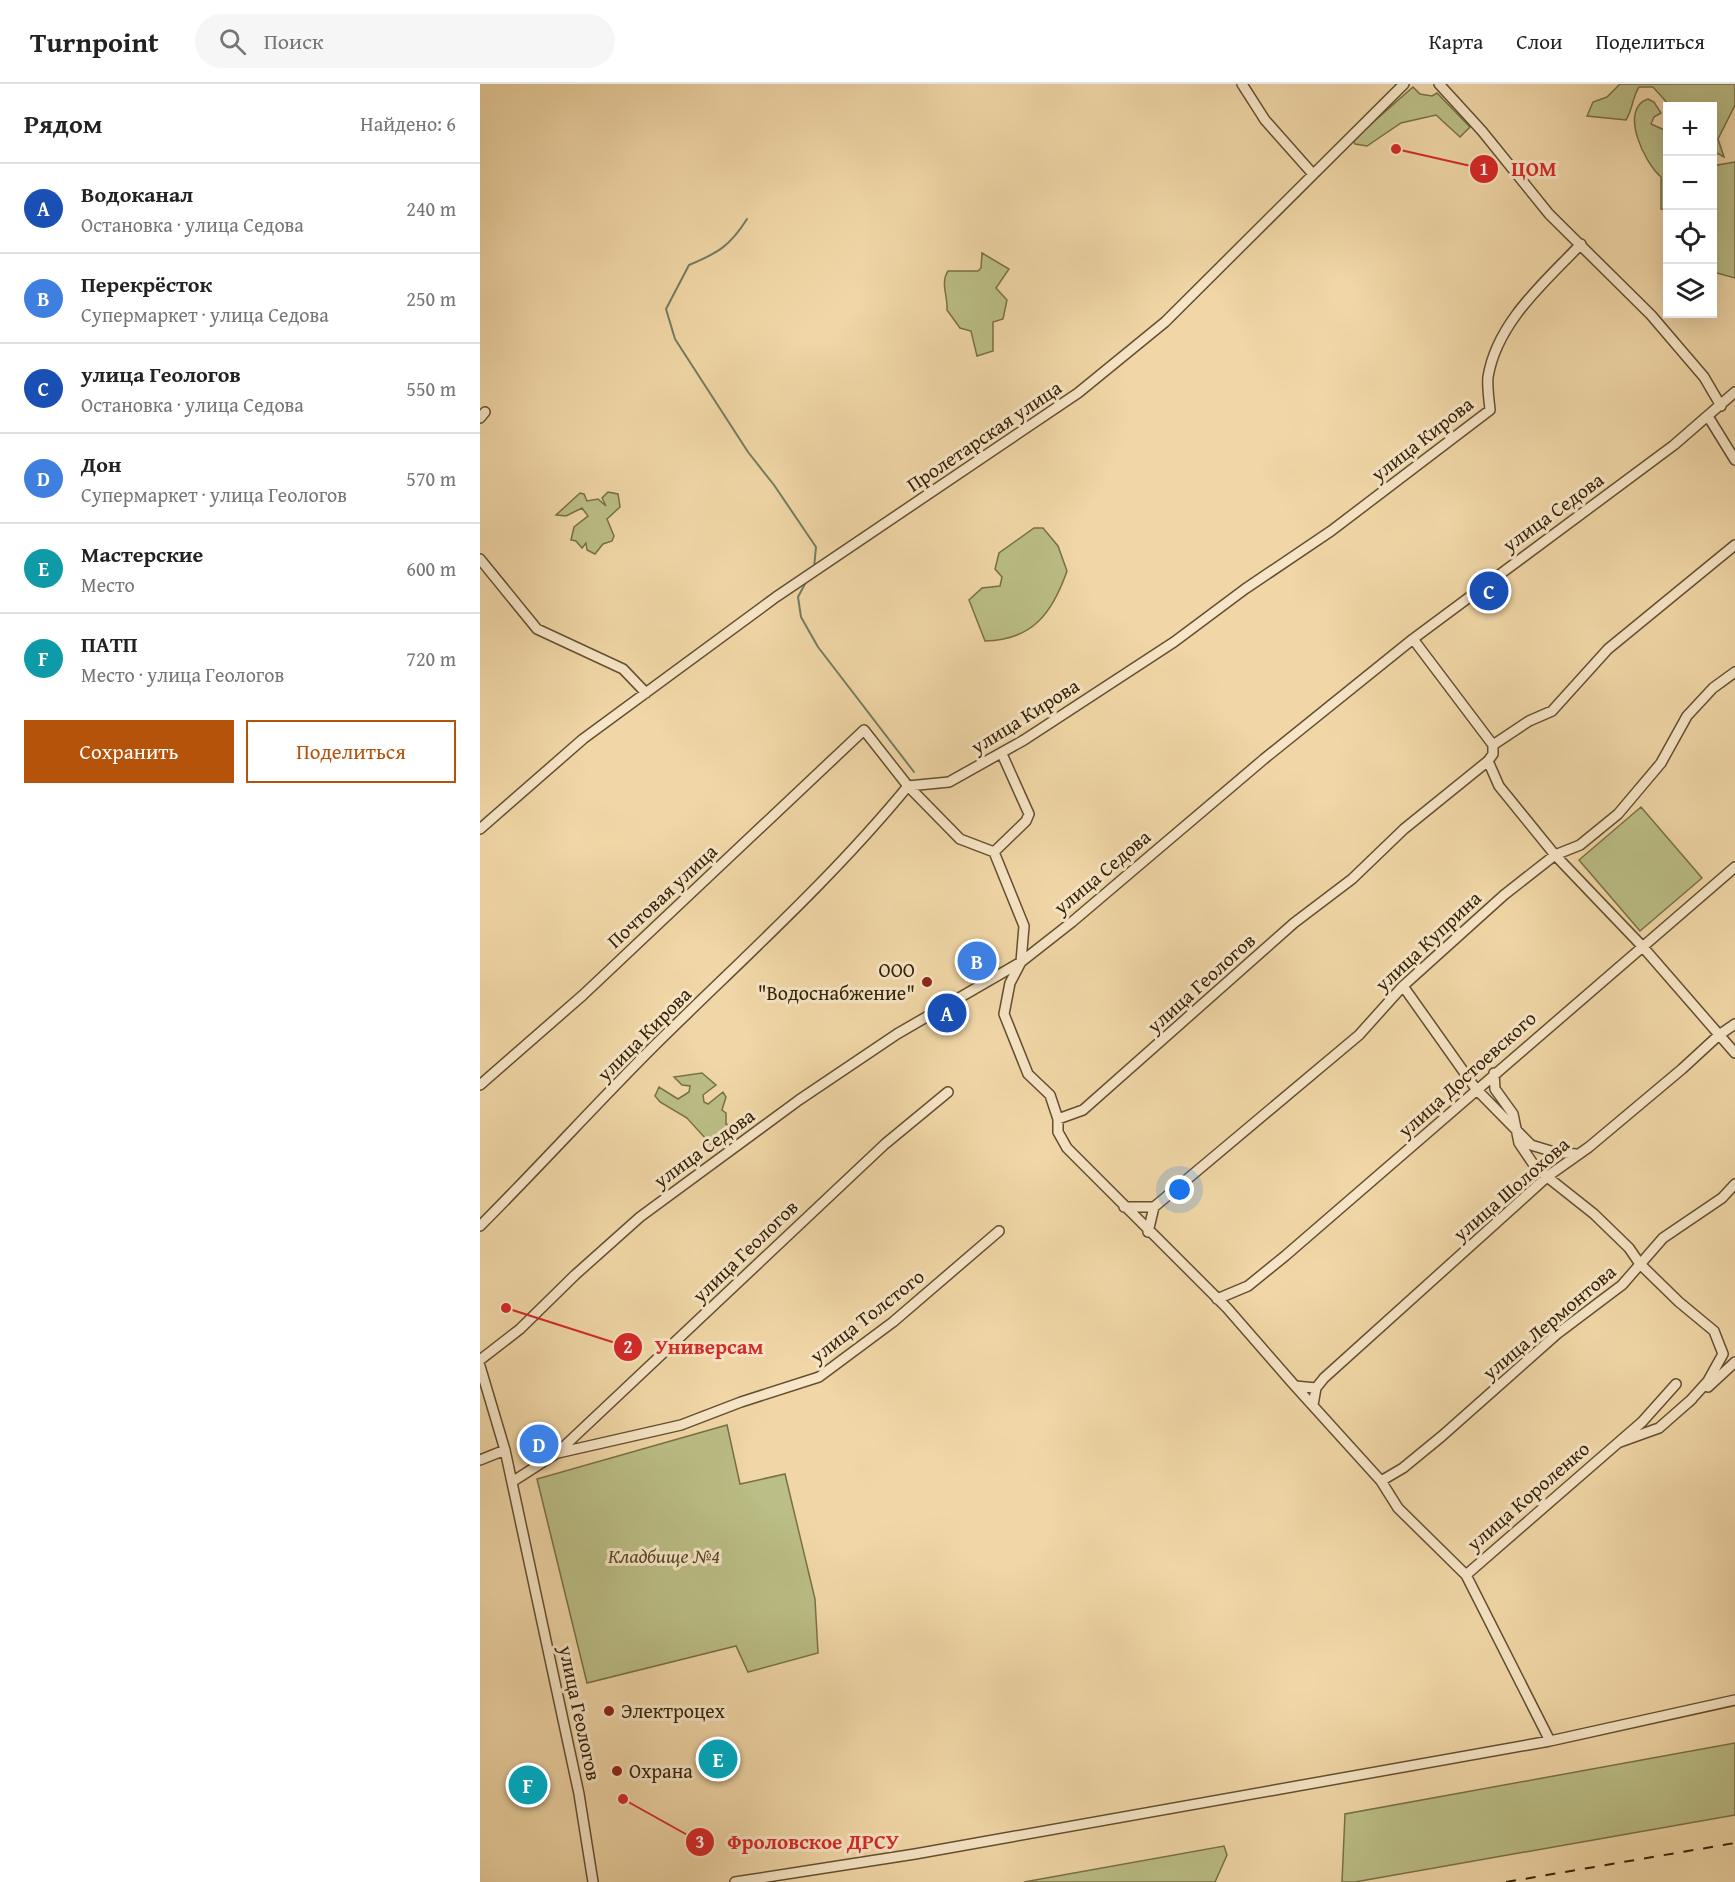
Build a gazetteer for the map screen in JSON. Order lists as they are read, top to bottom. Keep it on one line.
{"streets":{"street":["Пролетарская улица","улица Кирова","улица Седова","Почтовая улица","улица Куприна","улица Геологов","улица Достоевского","улица Шолохова","улица Толстого","улица Лермонтова","улица Короленко"]},"crossings":[["улица Кирова","Почтовая улица"],["улица Геологов","улица Толстого"]],"parks":["Кладбище №4"],"places":["ЦОМ","ООО \"Водоснабжение\"","Универсам","Электроцех","Охрана","Фроловское ДРСУ"],"page":{"header":"Turnpoint","search":"Поиск","nav":["Карта","Слои","Поделиться"],"heading":["Рядом","Найдено: 6"],"map_buttons":["+","−"],"list":[{"mark":"A","name":"Водоканал","note":"Остановка · улица Седова","value":"240 m"},{"mark":"B","name":"Перекрёсток","note":"Супермаркет · улица Седова","value":"250 m"},{"mark":"C","name":"улица Геологов","note":"Остановка · улица Седова","value":"550 m"},{"mark":"D","name":"Дон","note":"Супермаркет · улица Геологов","value":"570 m"},{"mark":"E","name":"Мастерские","note":"Место","value":"600 m"},{"mark":"F","name":"ПАТП","note":"Место · улица Геологов","value":"720 m"}],"pins":["C","B","A","D","E","F"],"buttons":["Сохранить","Поделиться"]}}
